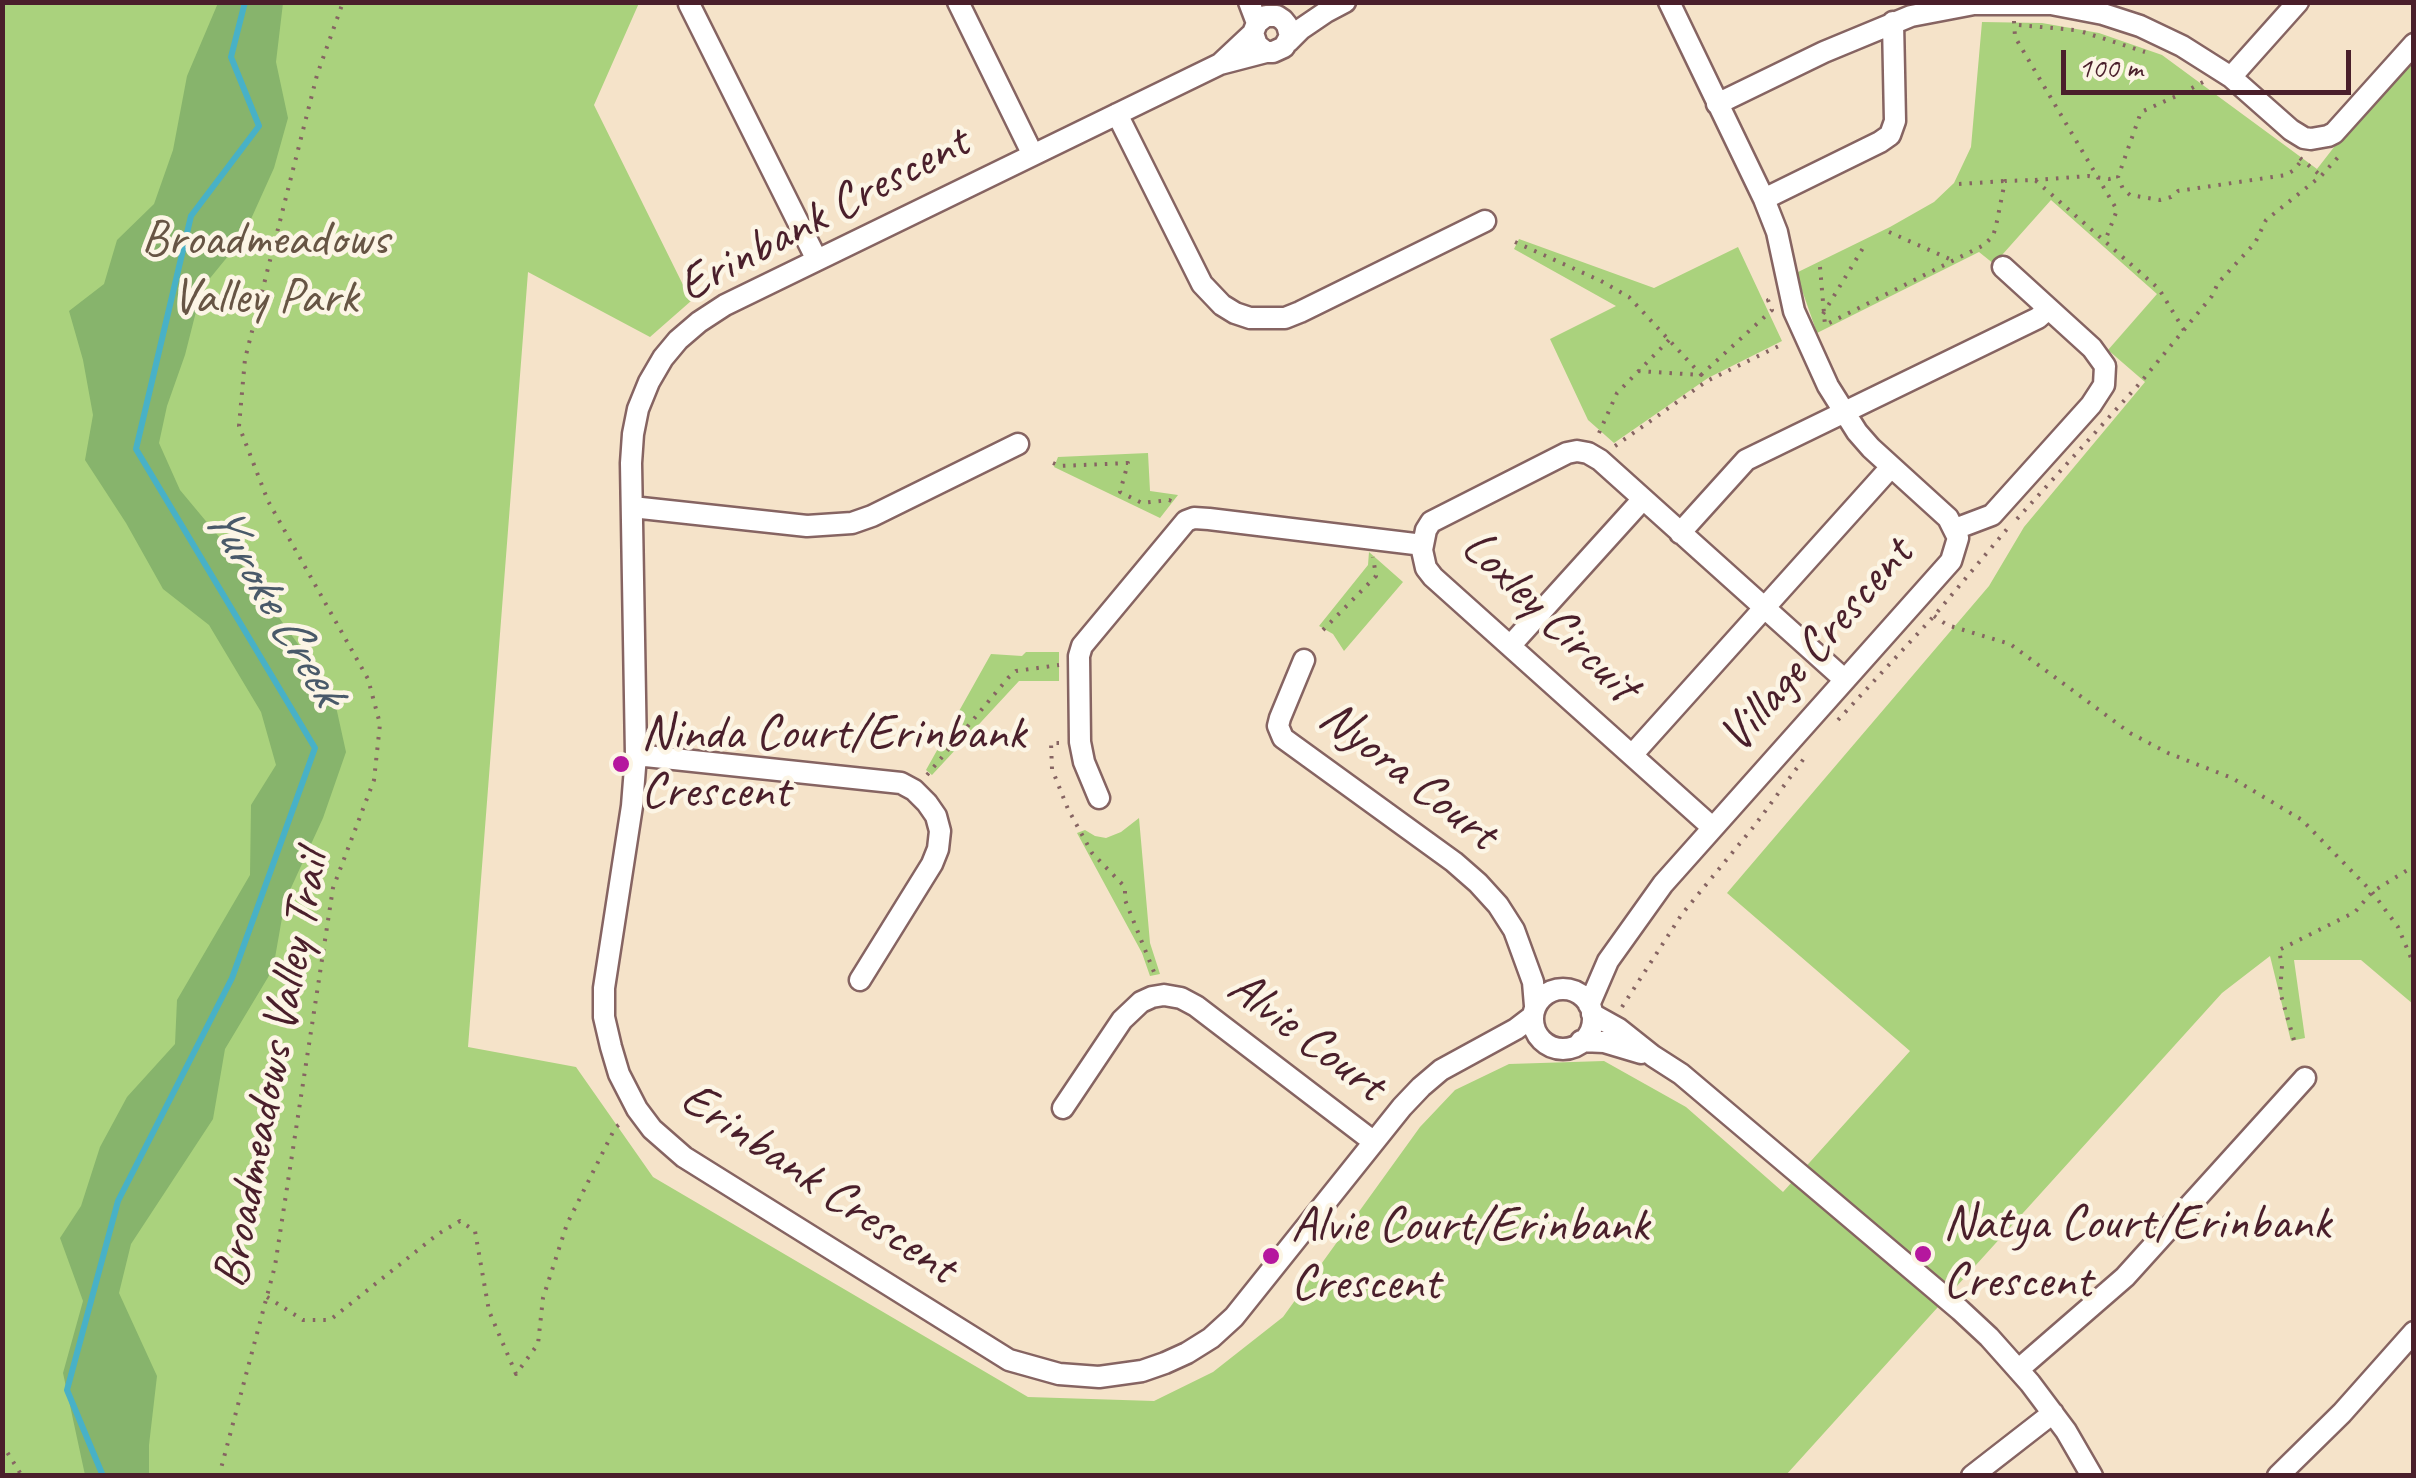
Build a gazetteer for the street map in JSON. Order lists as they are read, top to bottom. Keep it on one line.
{"streets":{"street":["Erinbank Crescent","Loxley Circuit","Village Crescent","Nyora Court","Alvie Court"],"path":["Broadmeadows Valley Trail"]},"crossings":[["Erinbank Crescent","Village Crescent"],["Erinbank Crescent","Nyora Court"],["Erinbank Crescent","Alvie Court"],["Loxley Circuit","Village Crescent"],["Village Crescent","Nyora Court"]],"water":["Yuroke Creek"],"parks":["Broadmeadows Valley Park"],"places":["Ninda Court/Erinbank Crescent","Natya Court/Erinbank Crescent","Alvie Court/Erinbank Crescent"],"scale_bar":"100 m"}
